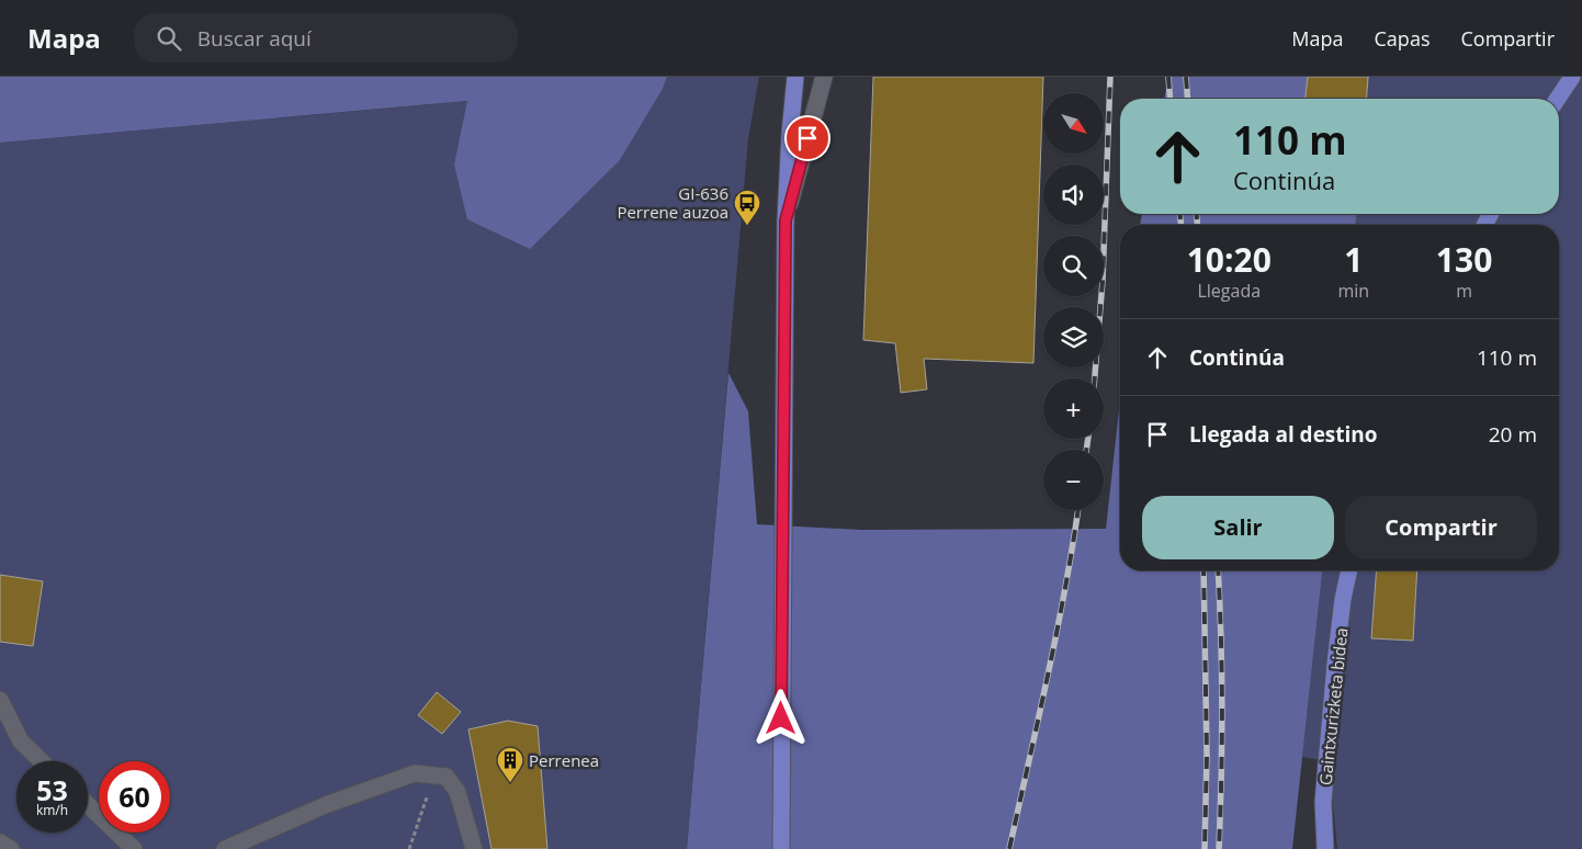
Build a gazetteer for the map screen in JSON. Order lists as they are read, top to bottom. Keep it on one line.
{"streets":{"main road":["Gaintxurizketa bidea"]},"places":{"bus stop":["GI-636 Perrene auzoa"],"building":["Perrenea"]},"north":"bottom right","page":{"header":"Mapa","search":"Buscar aquí","nav":["Mapa","Capas","Compartir"],"map_buttons":["+","−"],"turn":["110 m","Continúa"],"eta":["10:20","Llegada","1","min","130","m"],"list":[{"name":"Continúa","value":"110 m"},{"name":"Llegada al destino","value":"20 m"}],"buttons":["Salir","Compartir"],"speed":"53 km/h","limit":"60"}}
